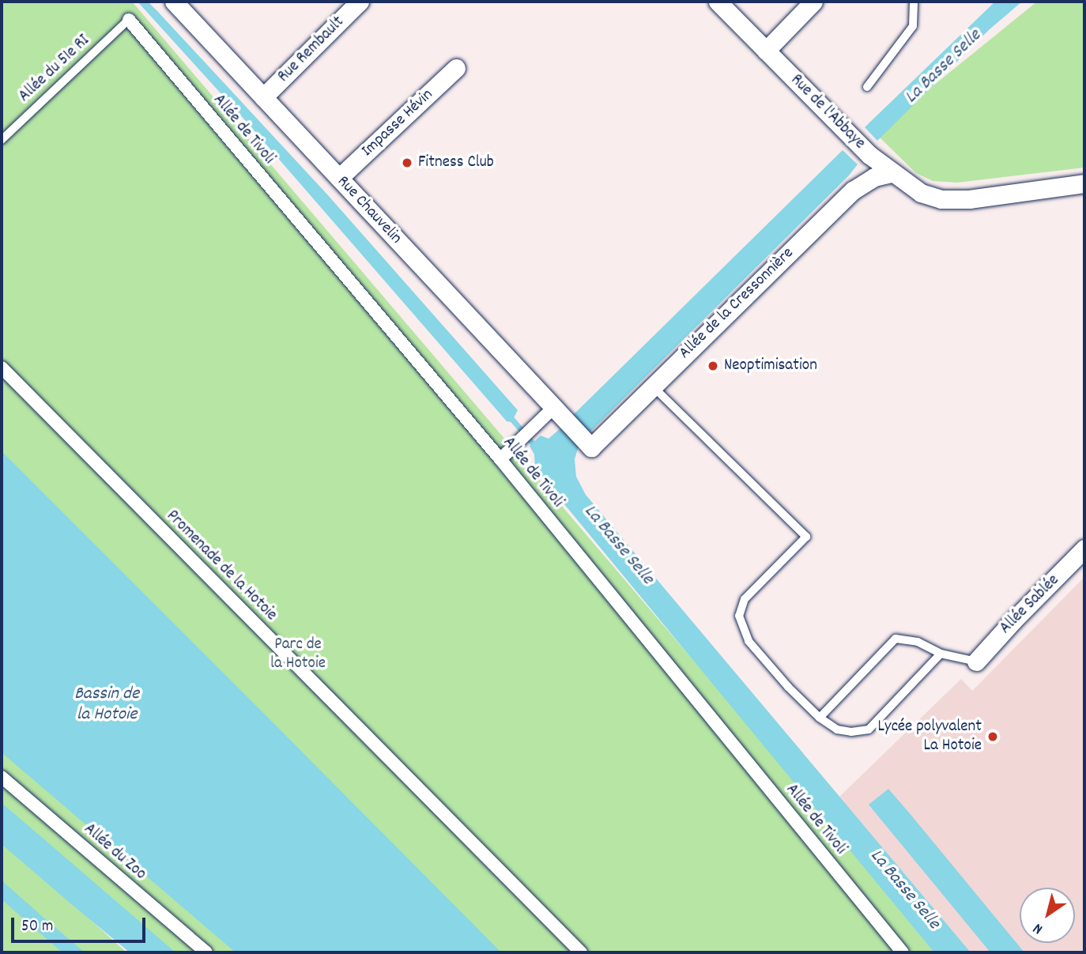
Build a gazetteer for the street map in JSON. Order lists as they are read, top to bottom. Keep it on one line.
{"streets":{"street":["Rue Rembault","Rue de l'Abbaye","Impasse Hévin","Allée de Tivoli","Rue Chauvelin","Allée de la Cressonnière","Promenade de la Hotoie","Allée Sablée","Allée du Zoo"],"lane":["Allée du 51e RI"]},"crossings":[["Rue Rembault","Rue Chauvelin"],["Allée du 51e RI","Allée de Tivoli"],["Rue de l'Abbaye","Allée de la Cressonnière"],["Impasse Hévin","Rue Chauvelin"],["Rue Chauvelin","Allée de la Cressonnière"]],"water":["La Basse Selle","Bassin de la Hotoie"],"parks":["Parc de la Hotoie"],"places":["Fitness Club","Neoptimisation","Lycée polyvalent La Hotoie"],"scale_bar":"50 m","north":"bottom left"}
